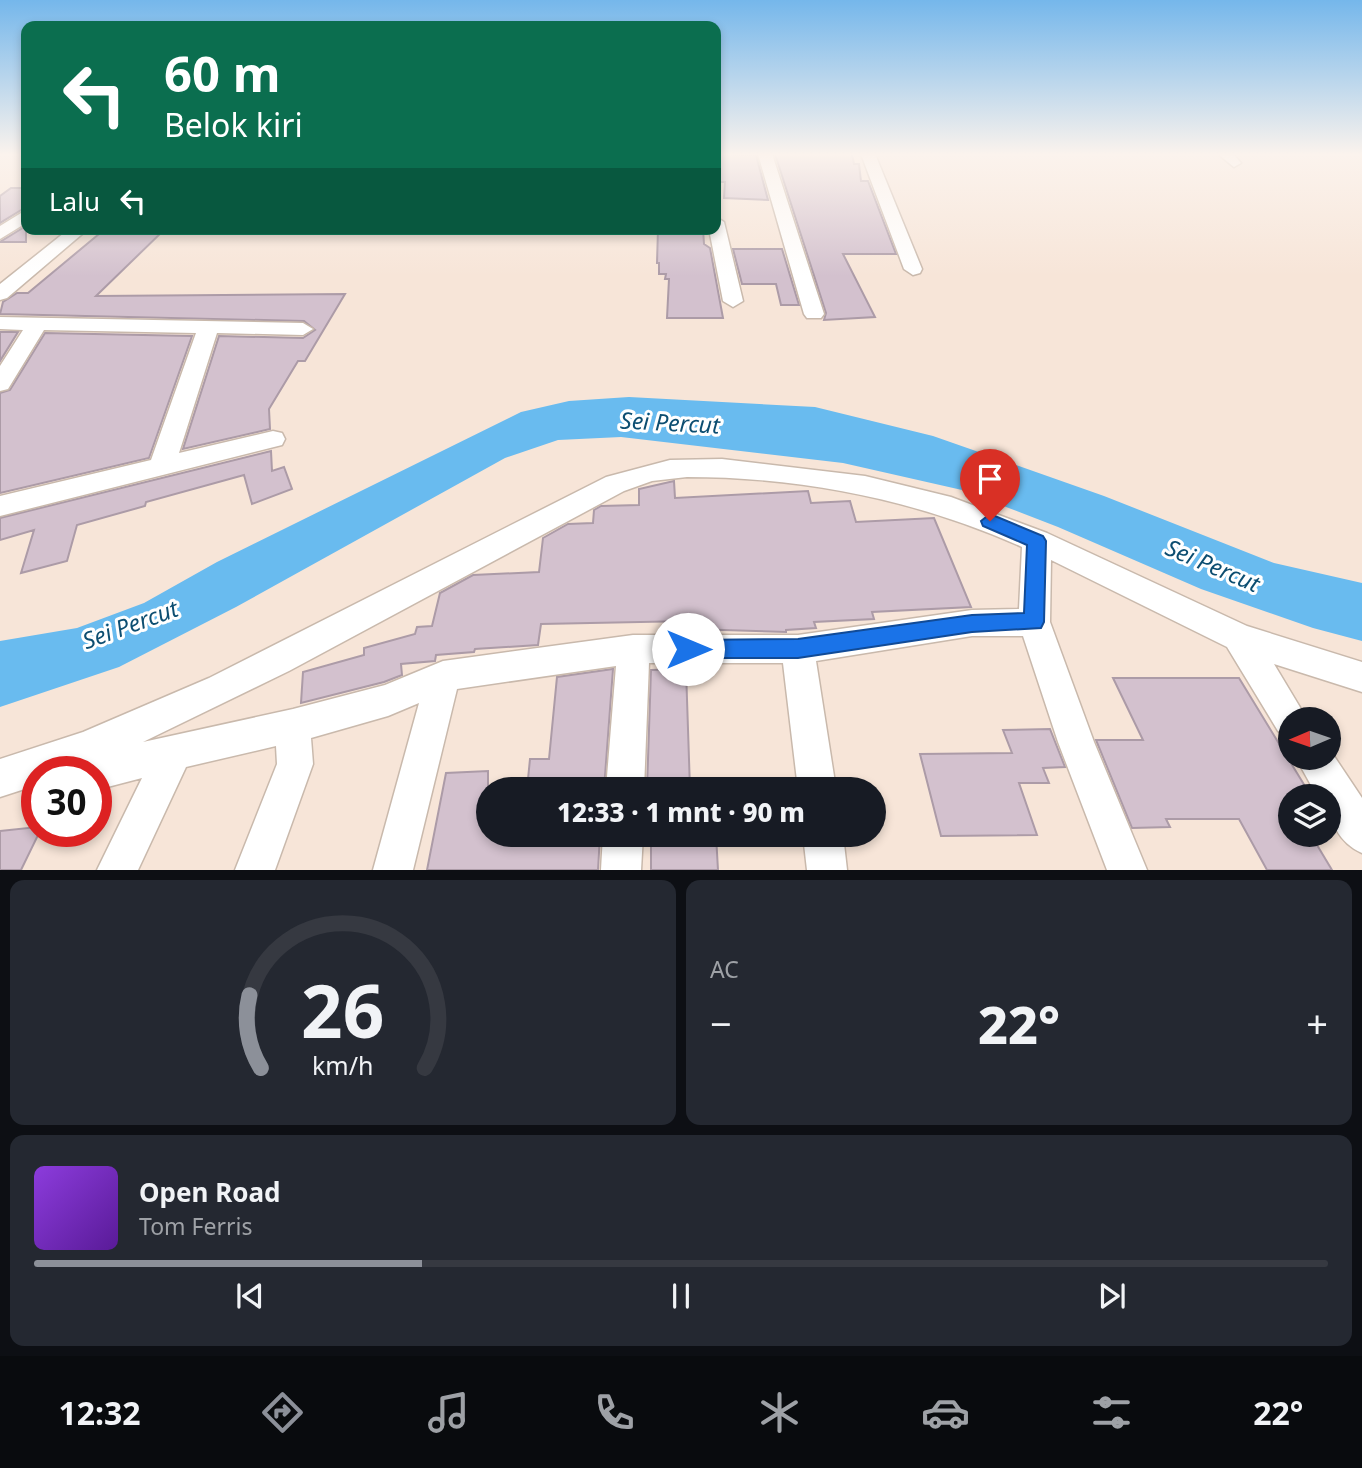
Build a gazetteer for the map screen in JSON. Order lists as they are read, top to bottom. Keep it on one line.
{"water":["Sei Percut"],"north":"left","page":{"turn":["60 m","Belok kiri"],"then":"Lalu","limit":"30","trip":"12:33 · 1 mnt · 90 m","tile":"AC","heat":["−","22°","+"],"song":["Open Road","Tom Ferris"],"tabs":["12:32","22°"],"gauge":["26","km/h"]}}
